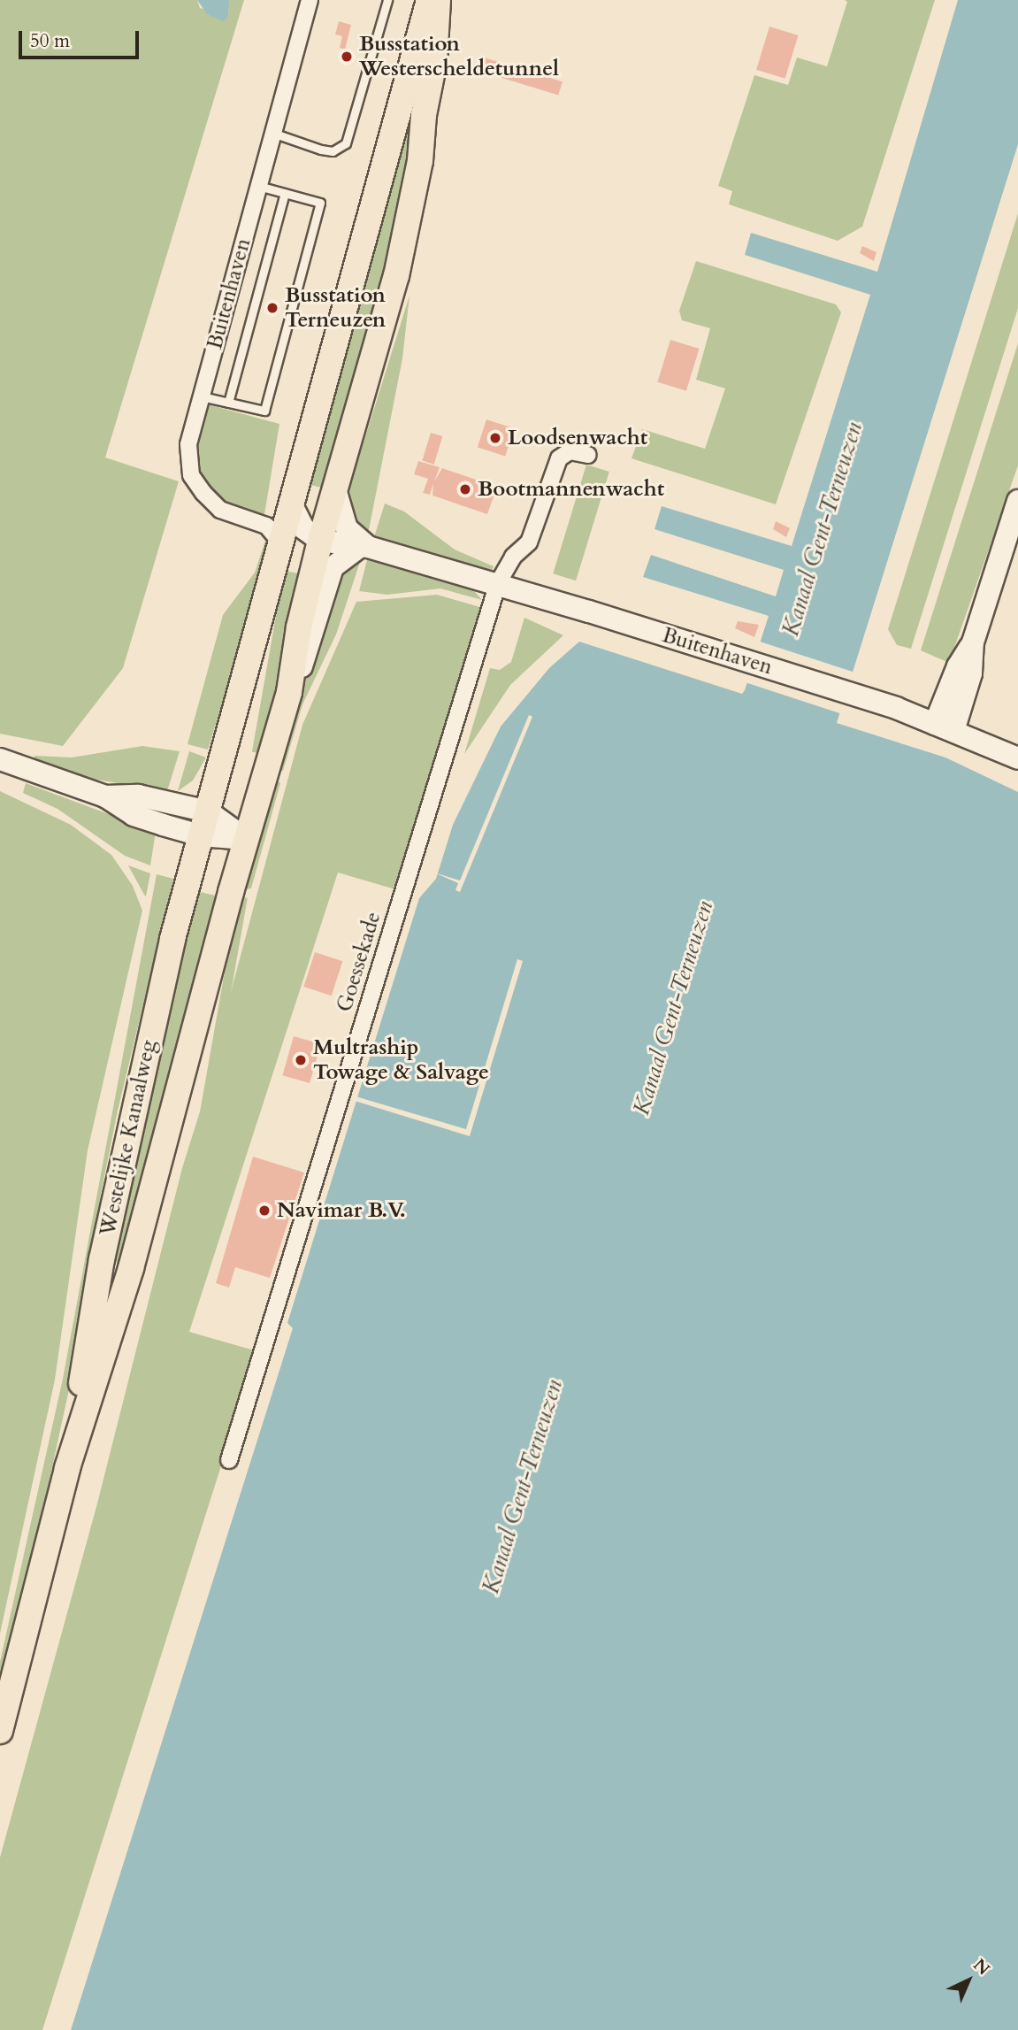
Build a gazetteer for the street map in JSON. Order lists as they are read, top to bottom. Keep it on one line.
{"streets":{"main road":["Buitenhaven","Westelijke Kanaalweg"],"street":["Goessekade"]},"crossings":[["Buitenhaven","Goessekade"]],"water":["Kanaal Gent-Terneuzen"],"places":["Busstation Westerscheldetunnel","Busstation Terneuzen","Loodsenwacht","Bootmannenwacht","Multraship Towage & Salvage","Navimar B.V."],"scale_bar":"50 m","north":"top right"}
